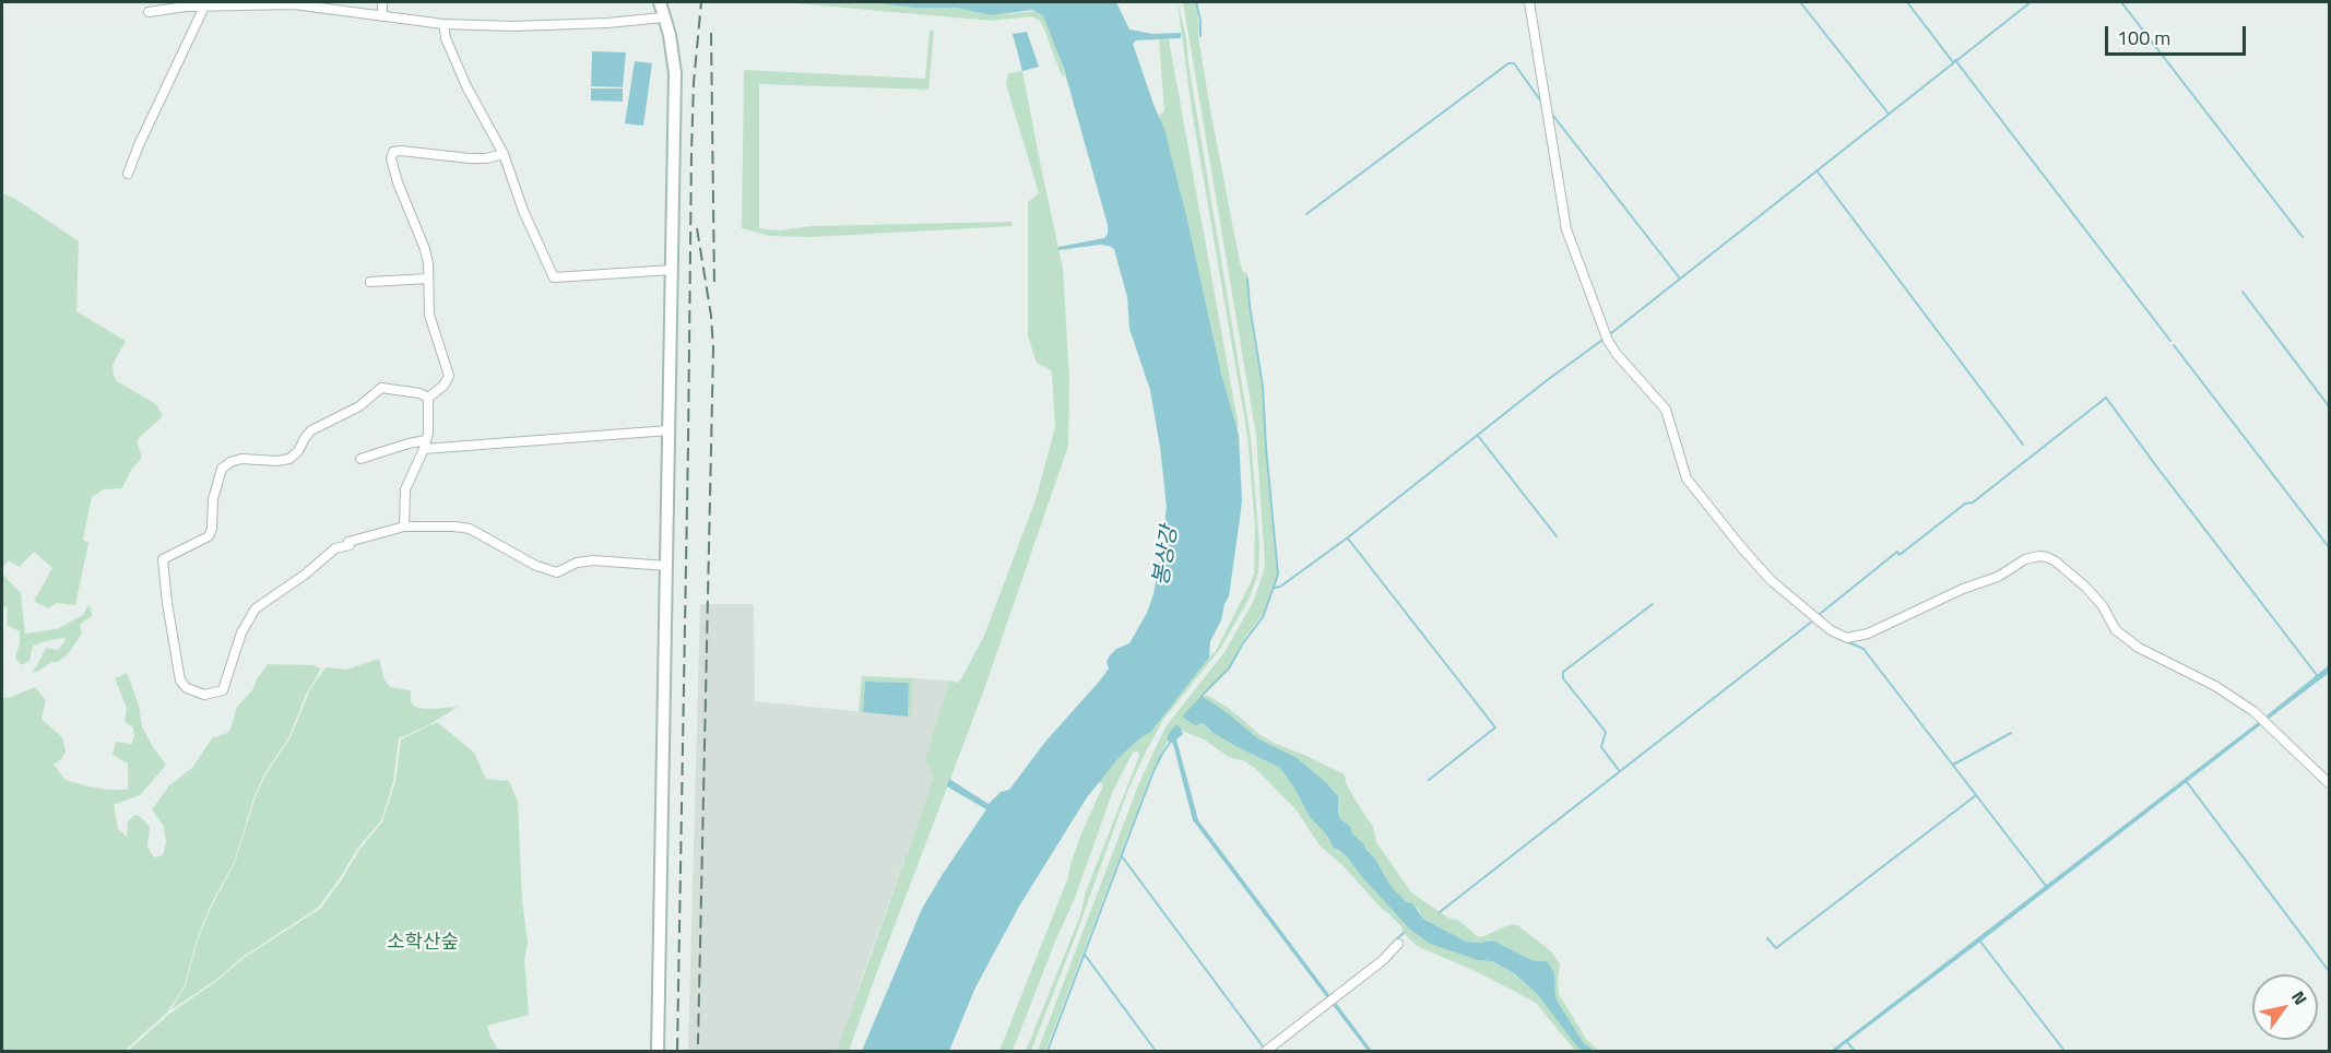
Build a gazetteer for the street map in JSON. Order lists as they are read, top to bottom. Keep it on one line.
{"water":["봉상강"],"parks":["소학산숲"],"scale_bar":"100 m","north":"top right"}
